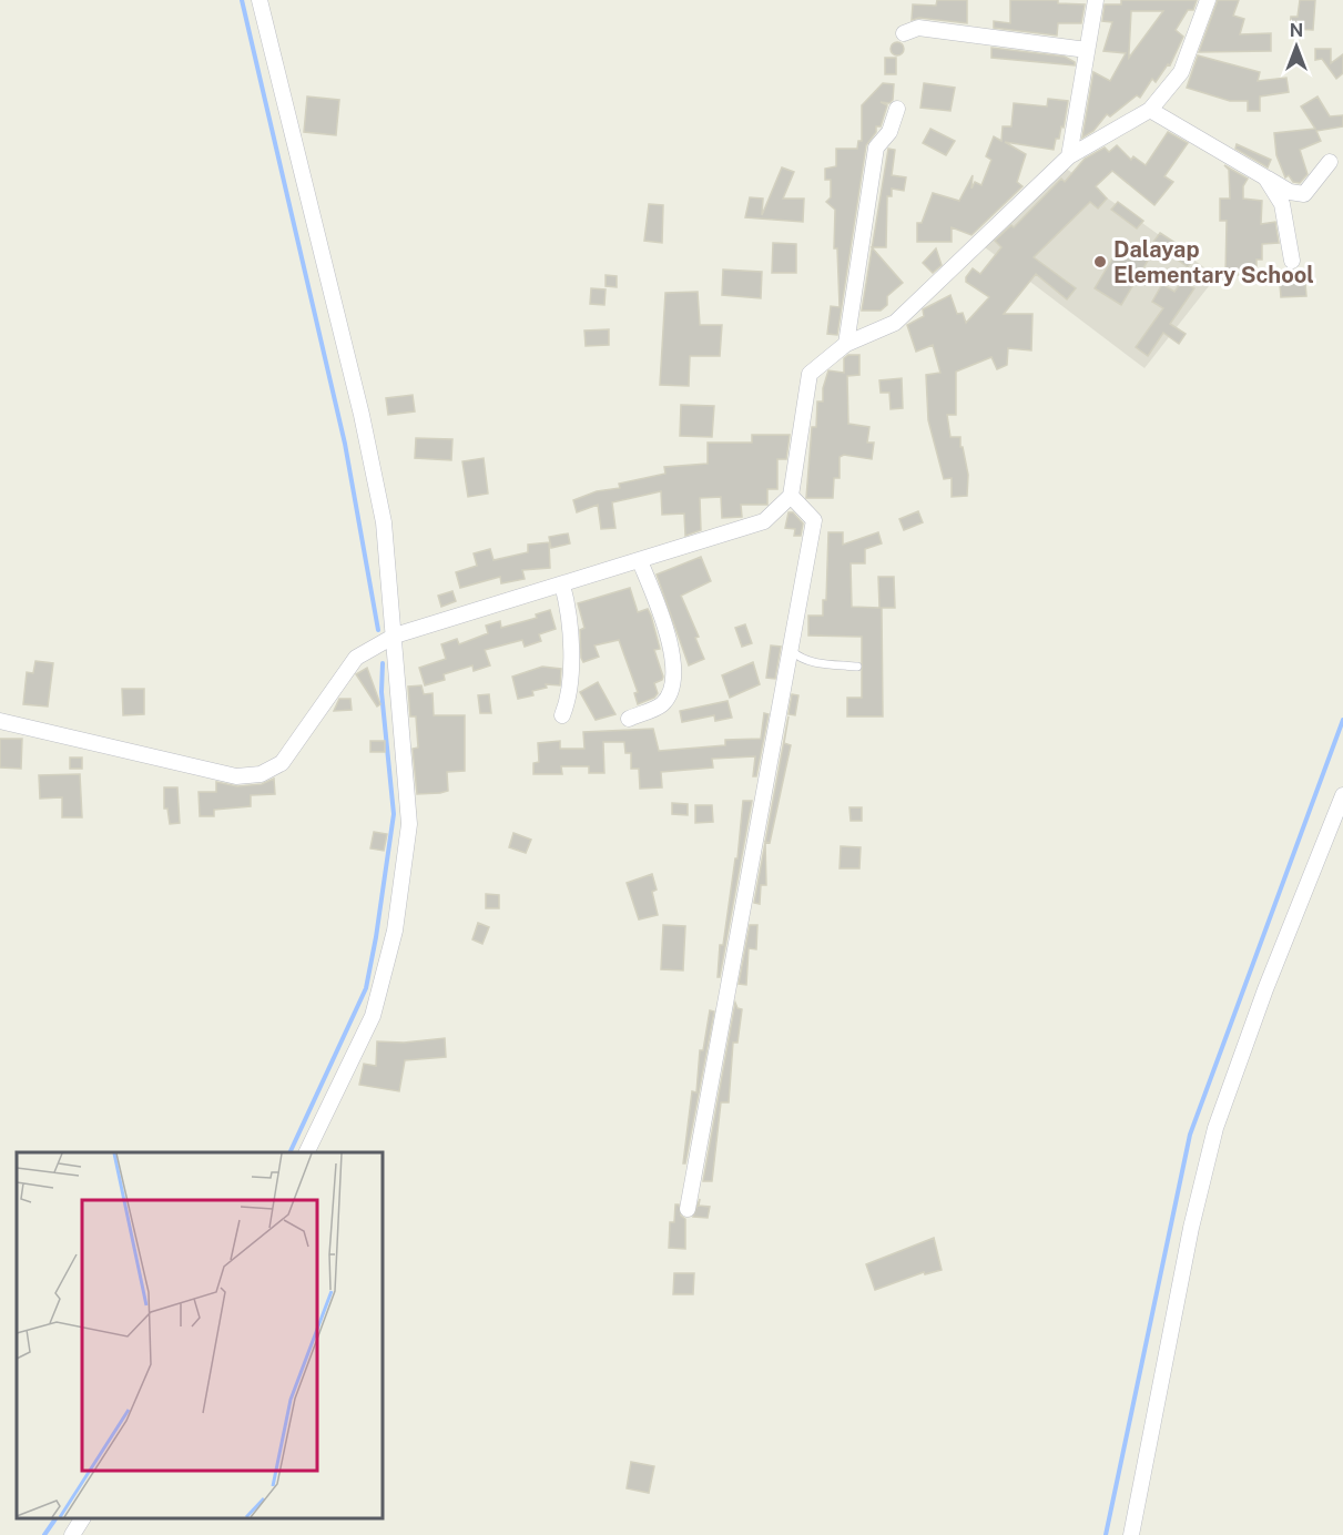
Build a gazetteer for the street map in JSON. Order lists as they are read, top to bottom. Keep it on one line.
{"places":["Dalayap Elementary School"],"north":"top"}
